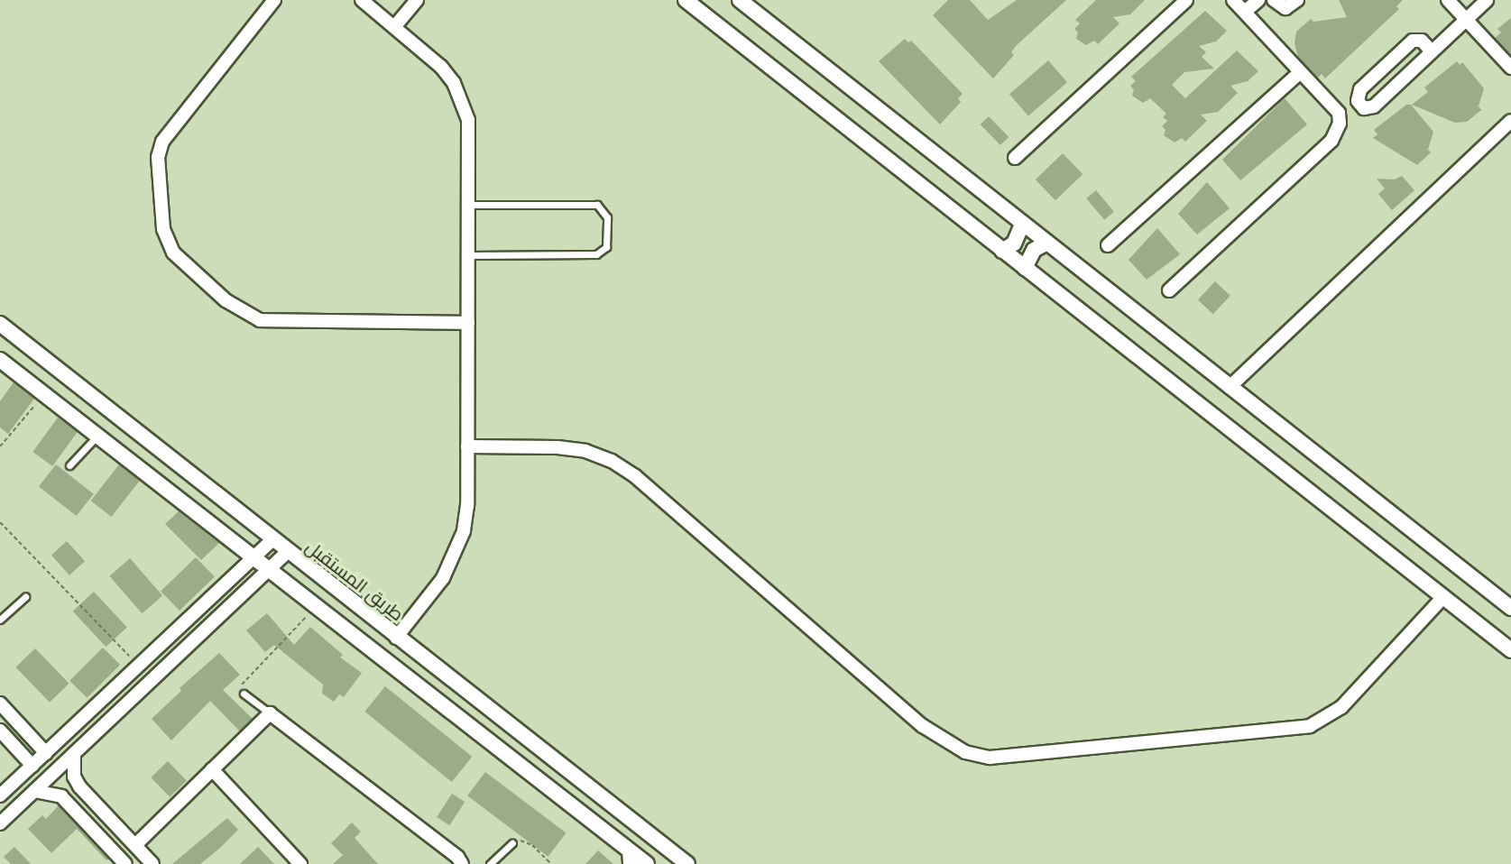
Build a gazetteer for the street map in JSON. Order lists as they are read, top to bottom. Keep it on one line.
{"streets":{"street":["طريق المستقبل"]}}
